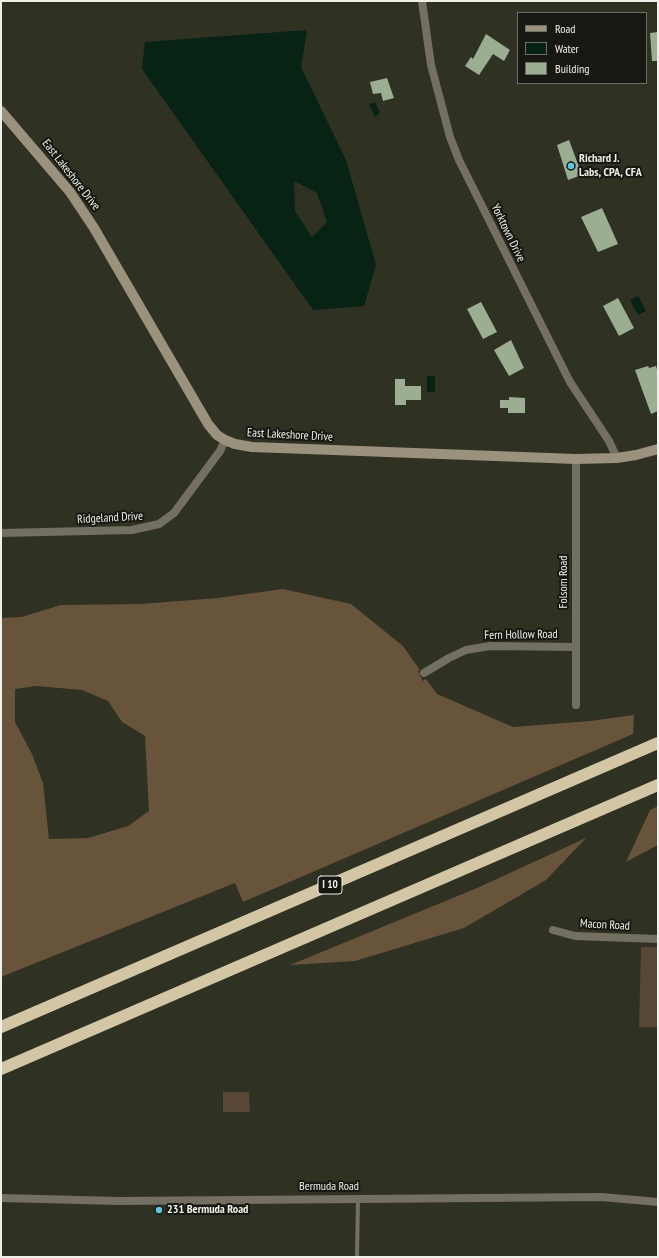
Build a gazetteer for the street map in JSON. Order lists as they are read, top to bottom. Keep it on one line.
{"streets":{"highway":["I 10"],"street":["East Lakeshore Drive","Yorktown Drive","Ridgeland Drive","Folsom Road","Fern Hollow Road","Macon Road","Bermuda Road"]},"crossings":[["East Lakeshore Drive","Yorktown Drive"],["East Lakeshore Drive","Ridgeland Drive"],["East Lakeshore Drive","Folsom Road"],["Folsom Road","Fern Hollow Road"]],"places":["Richard J. Labs, CPA, CFA","231 Bermuda Road"],"legend":["Road","Water","Building"]}
